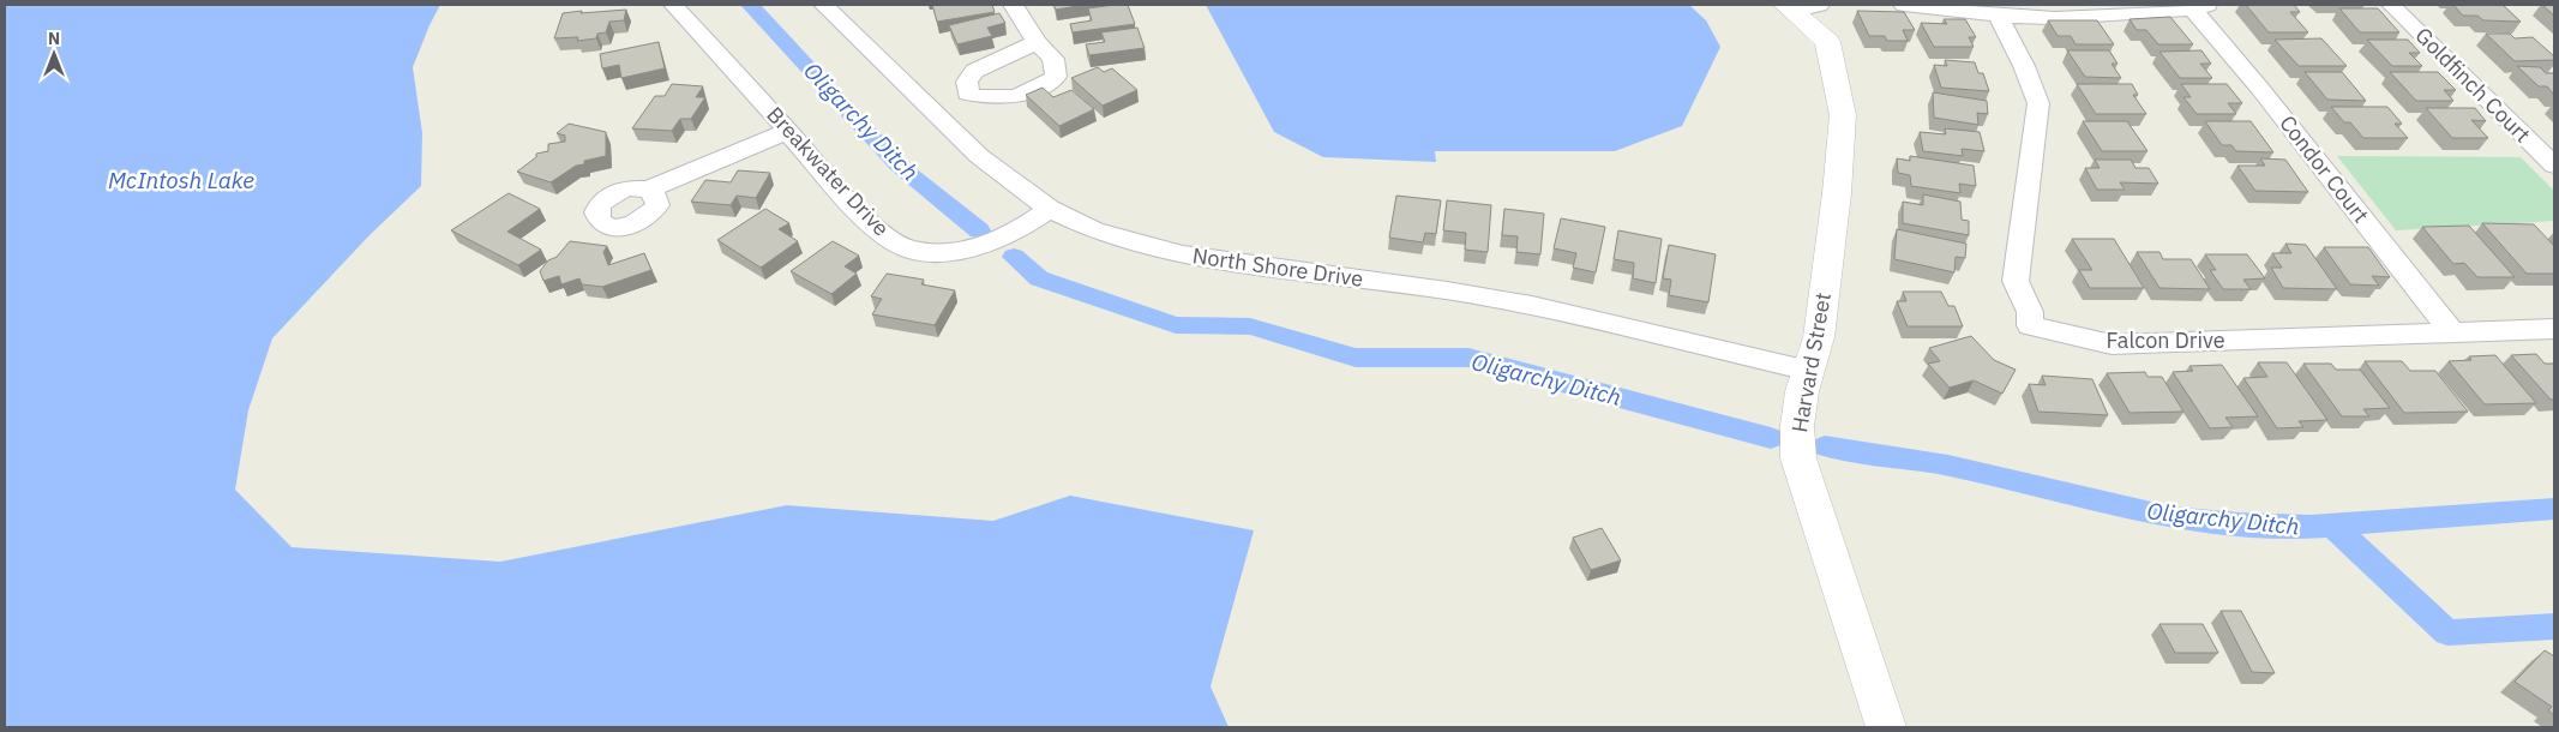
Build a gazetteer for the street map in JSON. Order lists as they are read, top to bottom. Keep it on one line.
{"streets":{"street":["Goldfinch Court","Condor Court","Breakwater Drive","North Shore Drive","Falcon Drive","Harvard Street"]},"crossings":[["Condor Court","Falcon Drive"],["Breakwater Drive","North Shore Drive"],["North Shore Drive","Harvard Street"]],"water":["Oligarchy Ditch","McIntosh Lake"],"north":"top"}
